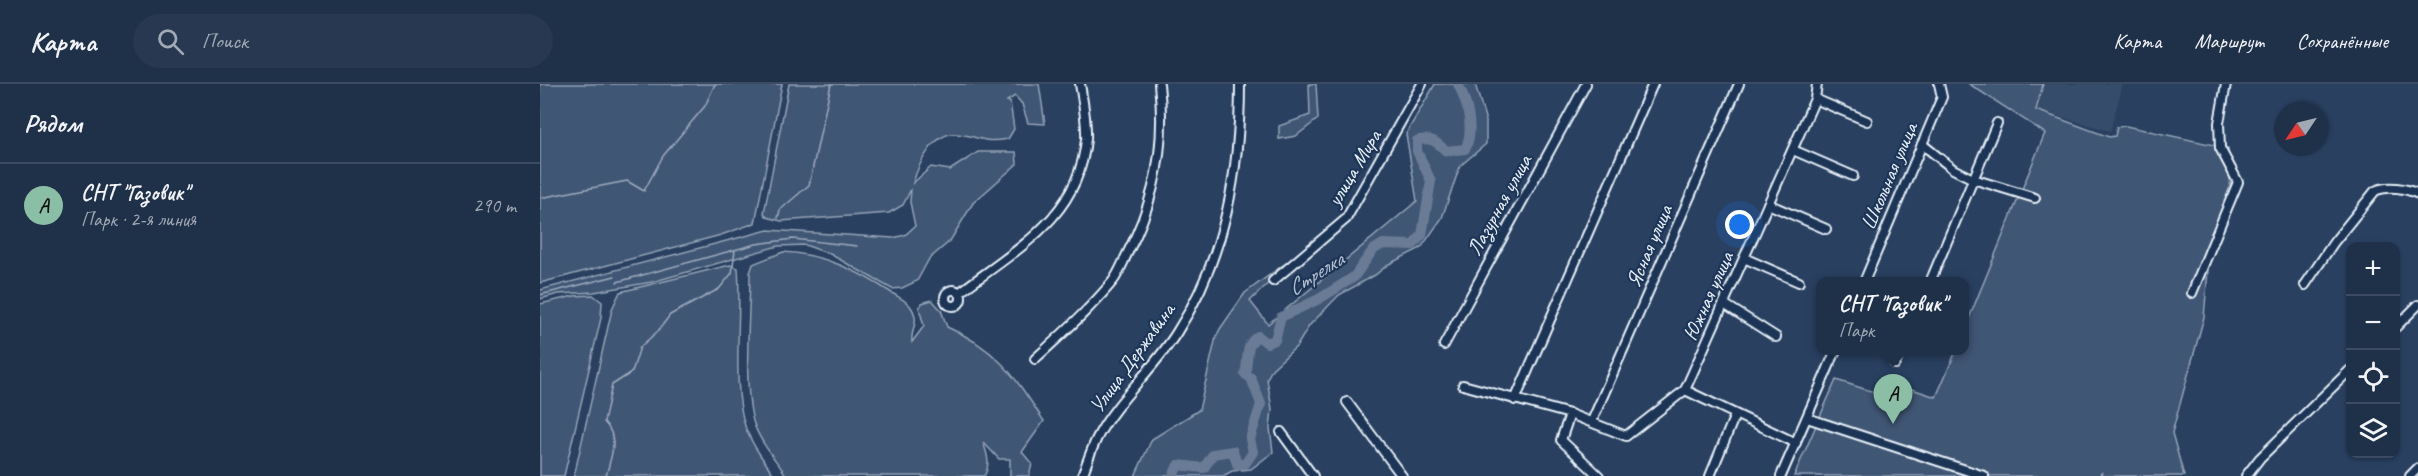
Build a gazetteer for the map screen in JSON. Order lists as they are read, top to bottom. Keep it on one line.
{"streets":{"street":["улица Мира","Школьная улица","Лазурная улица","Ясная улица","Южная улица","Улица Державина"]},"water":["Стрелка"],"north":"bottom left","page":{"header":"Карта","search":"Поиск","nav":["Карта","Маршрут","Сохранённые"],"heading":"Рядом","list":[{"mark":"A","name":"СНТ \"Газовик\"","note":"Парк · 2-я линия","value":"290 m"}],"map_buttons":["+","−"],"popup":["СНТ \"Газовик\"","Парк"],"pins":"A"}}
